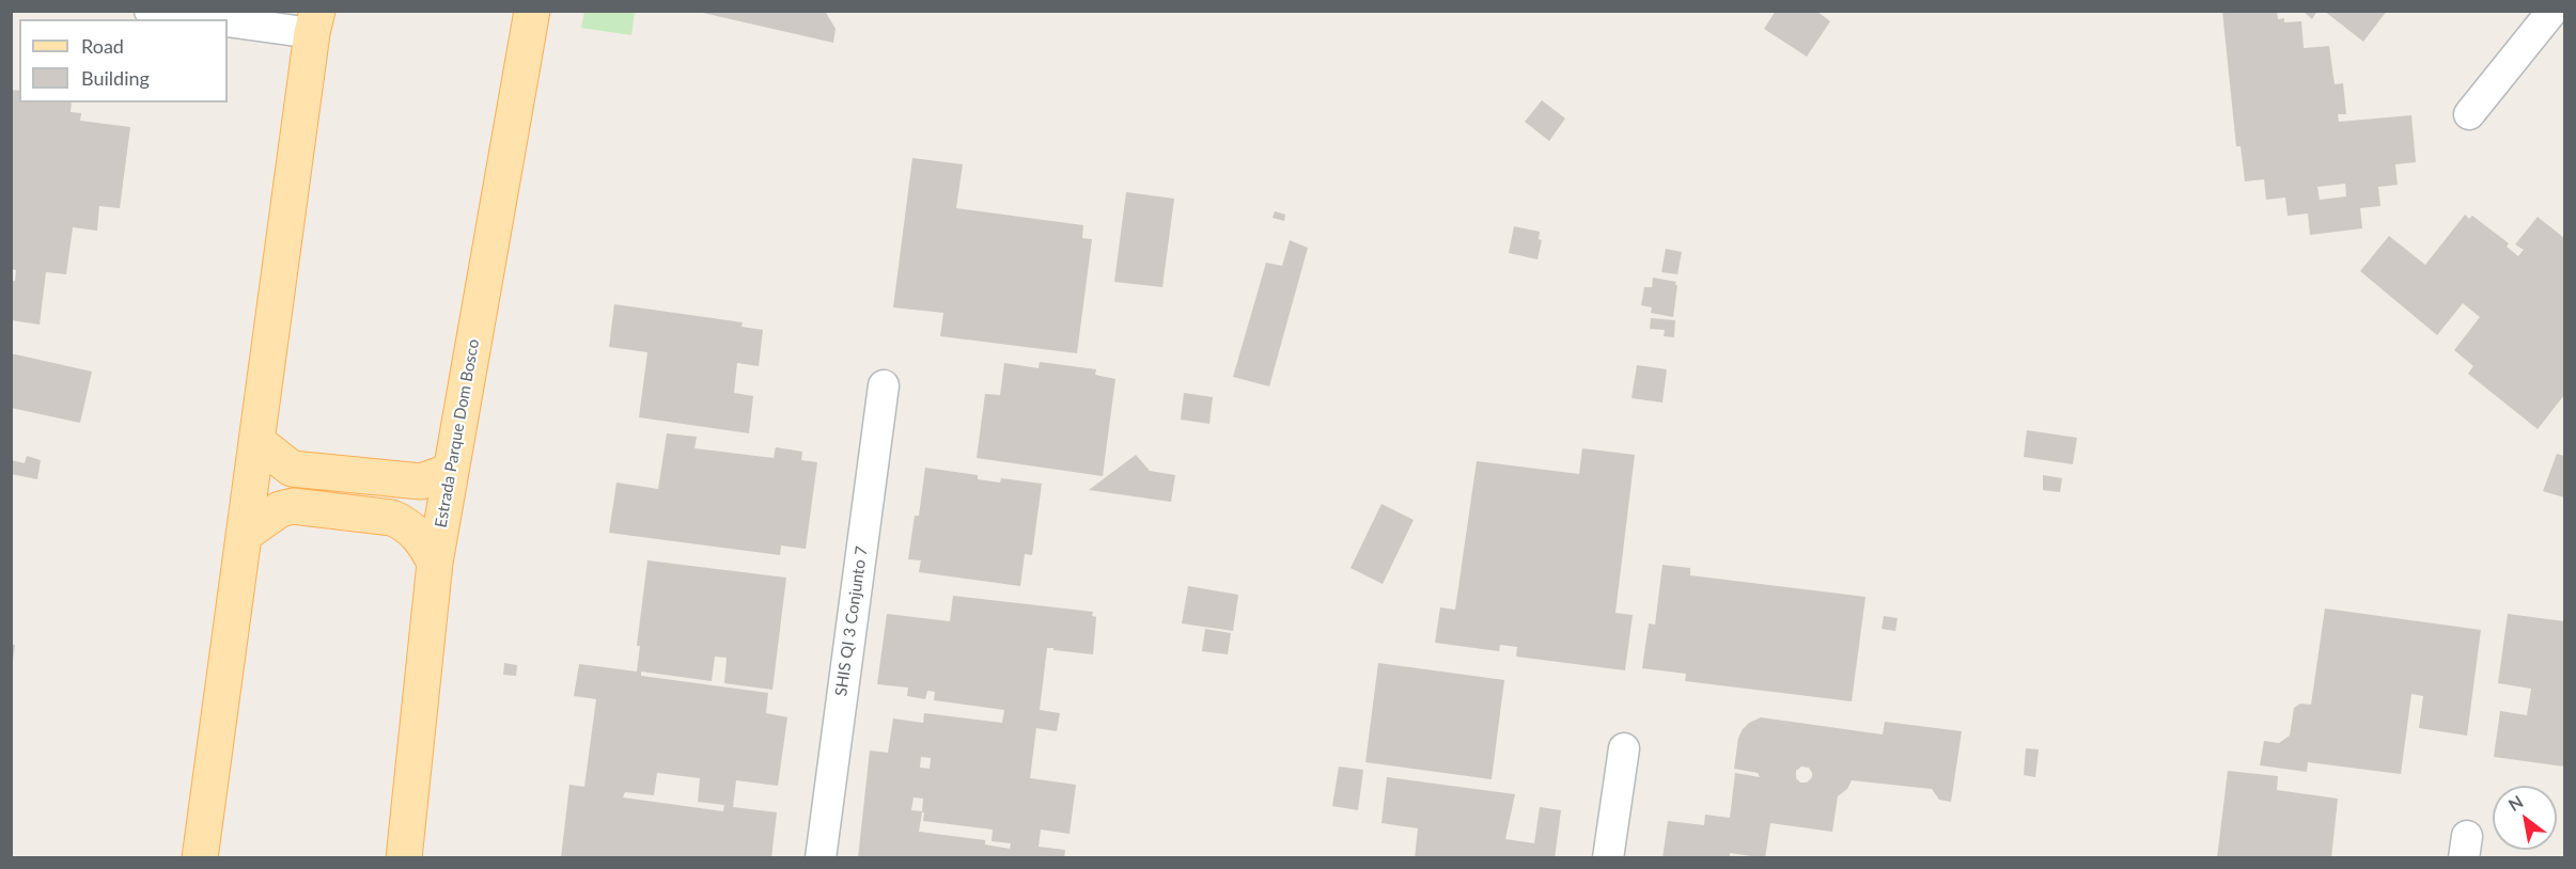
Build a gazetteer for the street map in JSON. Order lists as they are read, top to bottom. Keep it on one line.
{"streets":{"main road":["Estrada Parque Dom Bosco"],"street":["SHIS QI 3 Conjunto 7"]},"legend":["Road","Building"],"north":"top left"}
